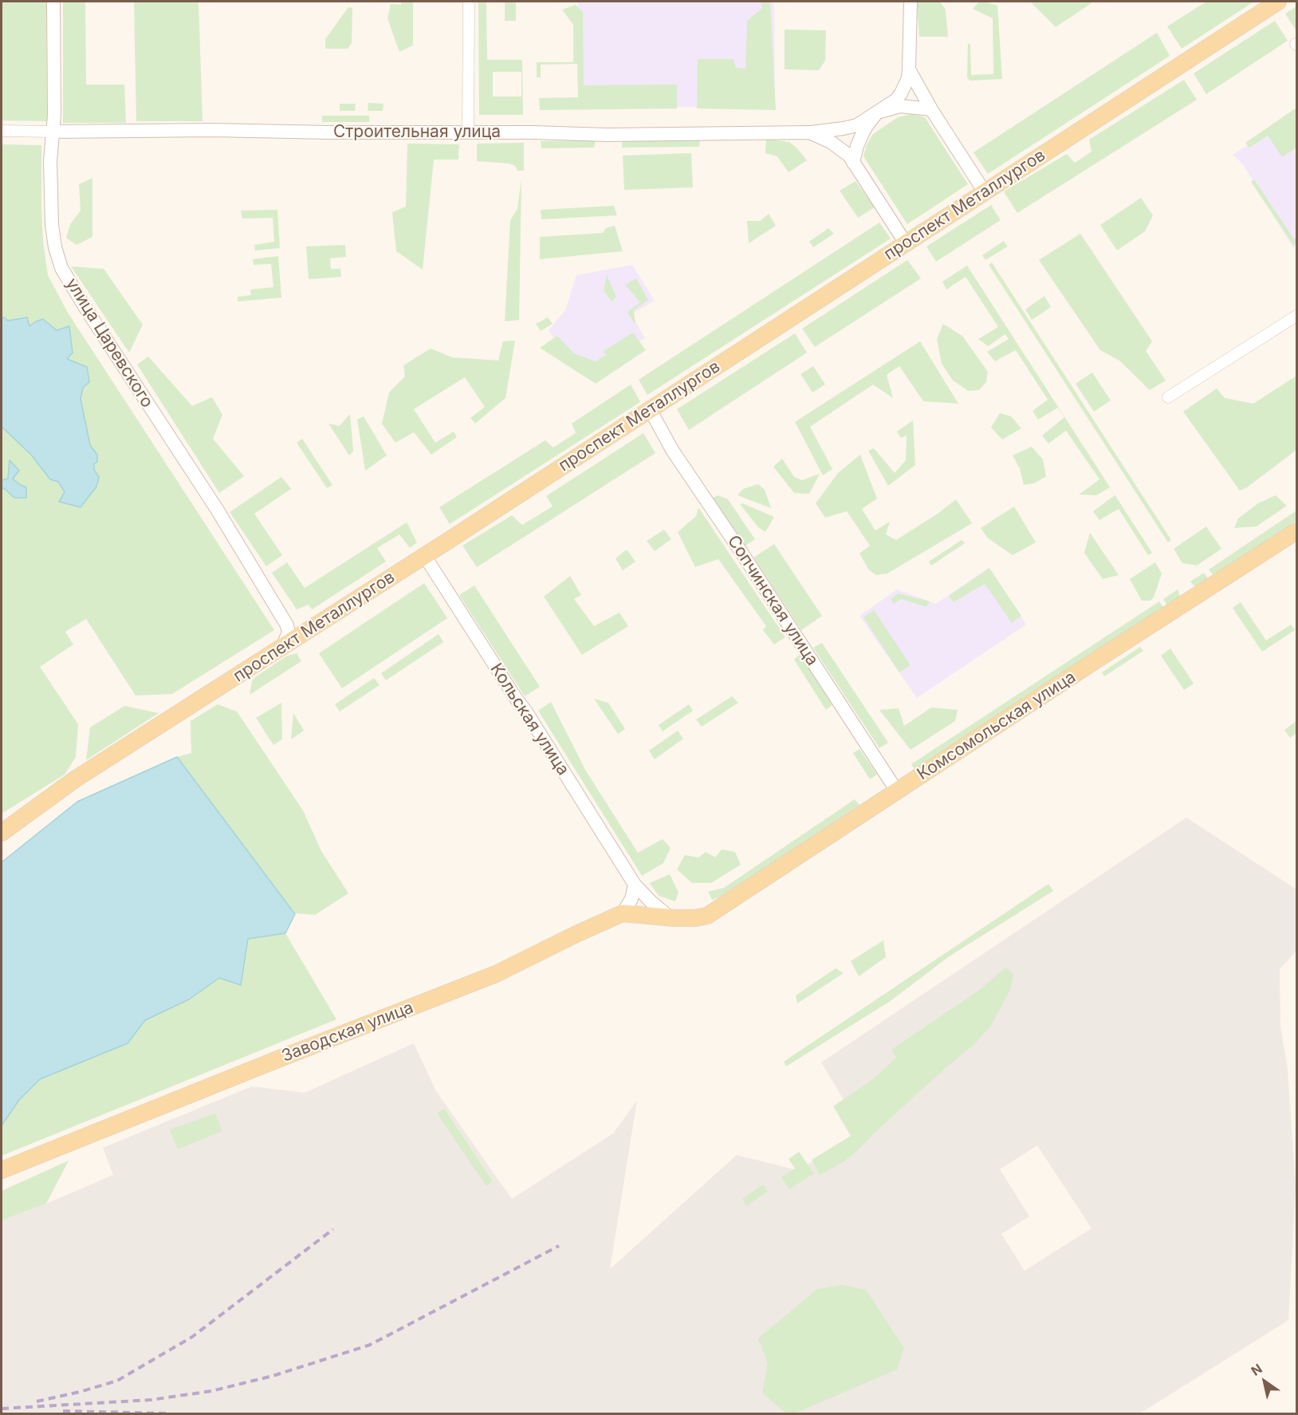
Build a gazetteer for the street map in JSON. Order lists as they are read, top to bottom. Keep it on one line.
{"streets":{"main road":["проспект Металлургов","Комсомольская улица","Заводская улица"],"street":["Строительная улица","улица Царевского","Сопчинская улица","Кольская улица"]},"crossings":[["Строительная улица","проспект Металлургов"],["Строительная улица","улица Царевского"],["проспект Металлургов","Сопчинская улица"],["проспект Металлургов","Кольская улица"],["Сопчинская улица","Комсомольская улица"],["Кольская улица","Заводская улица"],["Комсомольская улица","Заводская улица"]],"north":"top left"}
